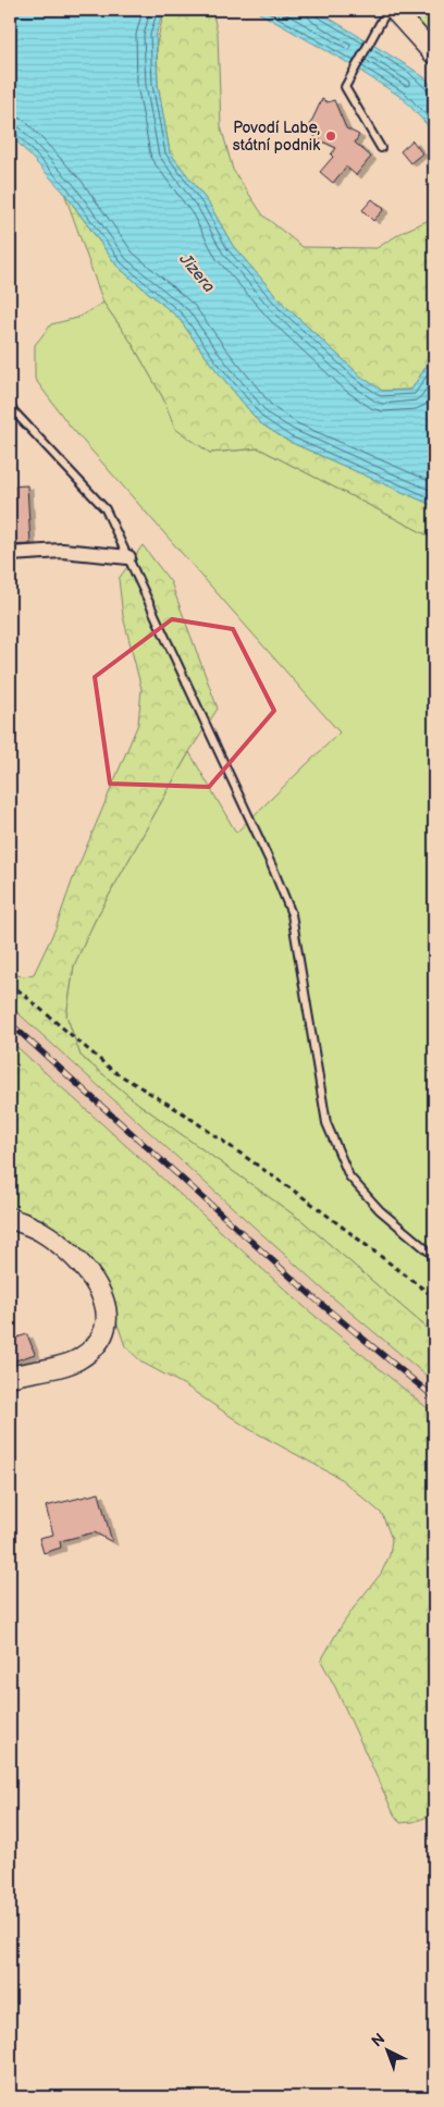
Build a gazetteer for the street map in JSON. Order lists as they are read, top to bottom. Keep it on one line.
{"water":["Jizera"],"places":["Povodí Labe, státní podnik"],"north":"top left"}
